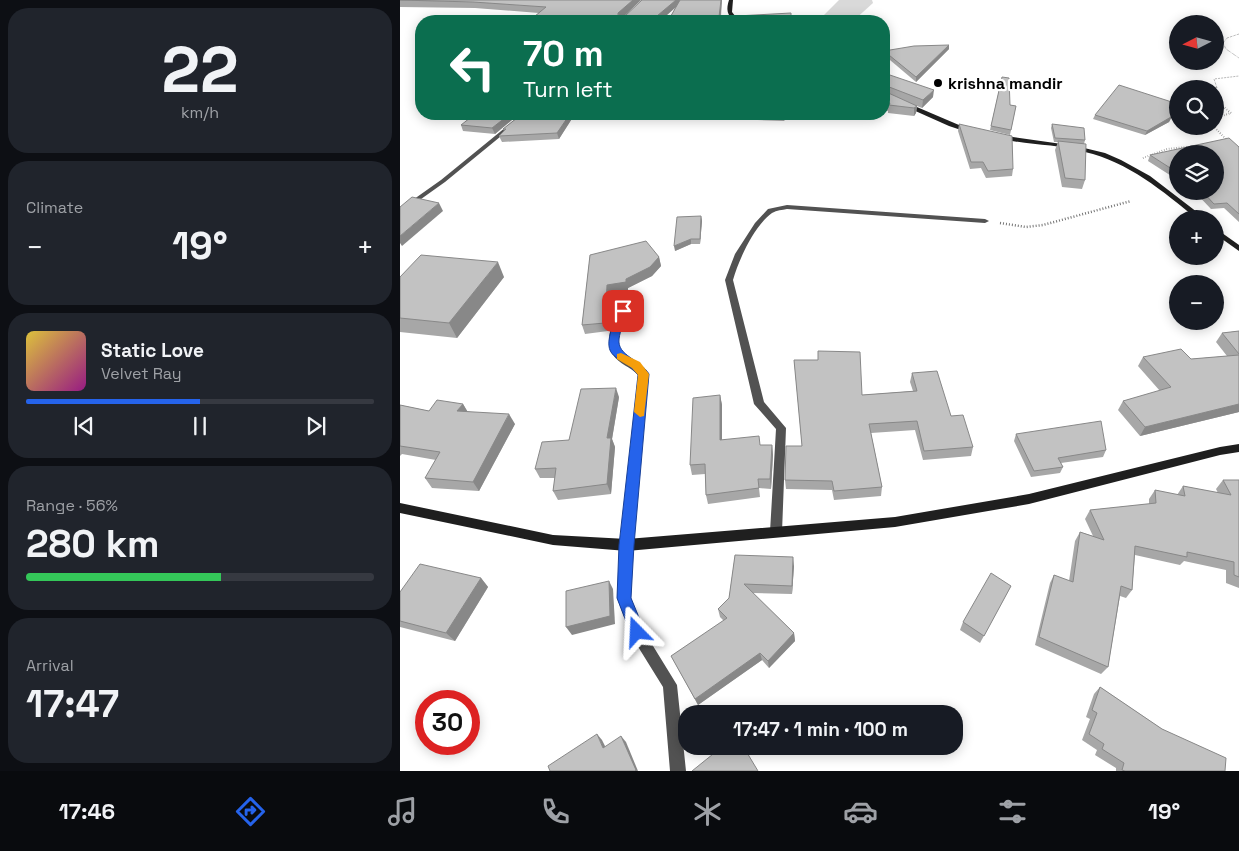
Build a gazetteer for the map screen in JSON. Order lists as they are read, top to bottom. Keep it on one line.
{"places":["krishna mandir"],"north":"left","page":{"tile":[["22","km/h"],"Climate",["Range · 56%","280 km"],["Arrival","17:47"]],"map_buttons":["+","−"],"turn":["70 m","Turn left"],"heat":["−","19°","+"],"song":["Static Love","Velvet Ray"],"limit":"30","trip":"17:47 · 1 min · 100 m","tabs":["17:46","19°"]}}
